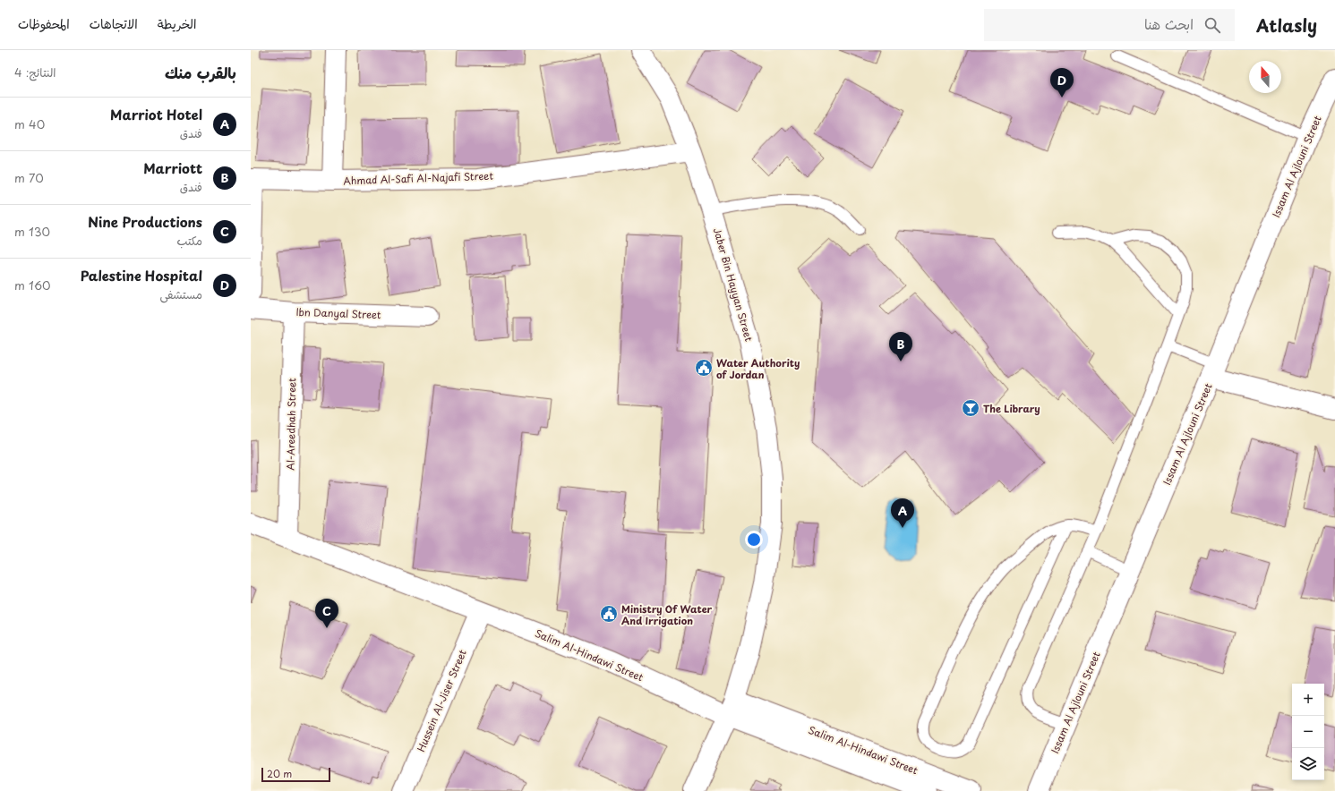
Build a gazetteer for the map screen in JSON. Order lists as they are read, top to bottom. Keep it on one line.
{"streets":{"street":["Issam Al Ajlouni Street","Ahmad Al-Safi Al-Najafi Street","Jaber Bin Hayyan Street","Ibn Danyal Street","Al-Areedhah Street","Salim Al-Hindawi Street","Hussein Al-Jiser Street"]},"crossings":[["Ahmad Al-Safi Al-Najafi Street","Jaber Bin Hayyan Street"],["Jaber Bin Hayyan Street","Salim Al-Hindawi Street"],["Ibn Danyal Street","Al-Areedhah Street"],["Al-Areedhah Street","Salim Al-Hindawi Street"],["Salim Al-Hindawi Street","Hussein Al-Jiser Street"]],"places":{"public building":["Water Authority of Jordan","Ministry Of Water And Irrigation"],"bar":["The Library"]},"scale_bar":"20 m","north":"top","page":{"header":"Atlasly","search":"ابحث هنا","nav":["الخريطة","الاتجاهات","المحفوظات"],"heading":["بالقرب منك","النتائج: 4"],"pins":["D","B","A","C"],"list":[{"mark":"A","name":"Marriot Hotel","note":"فندق","value":"40 m"},{"mark":"B","name":"Marriott","note":"فندق","value":"70 m"},{"mark":"C","name":"Nine Productions","note":"مكتب","value":"130 m"},{"mark":"D","name":"Palestine Hospital","note":"مستشفى","value":"160 m"}],"map_buttons":["+","−"],"scale":"20 m"}}
